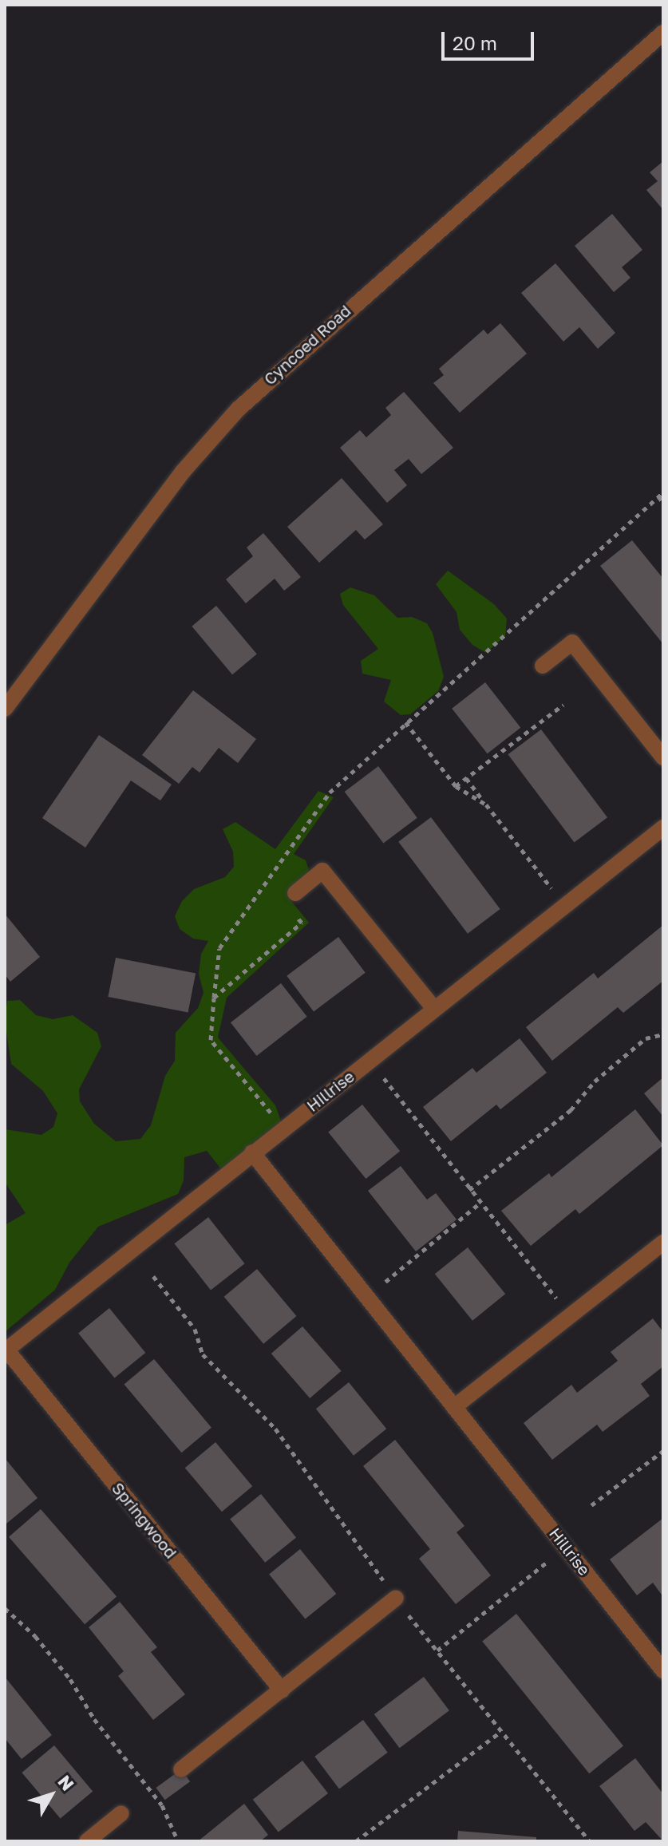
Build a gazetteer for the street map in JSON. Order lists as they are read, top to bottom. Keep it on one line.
{"streets":{"street":["Cyncoed Road","Hillrise","Springwood"]},"crossings":[["Hillrise","Springwood"]],"scale_bar":"20 m","north":"top right"}
